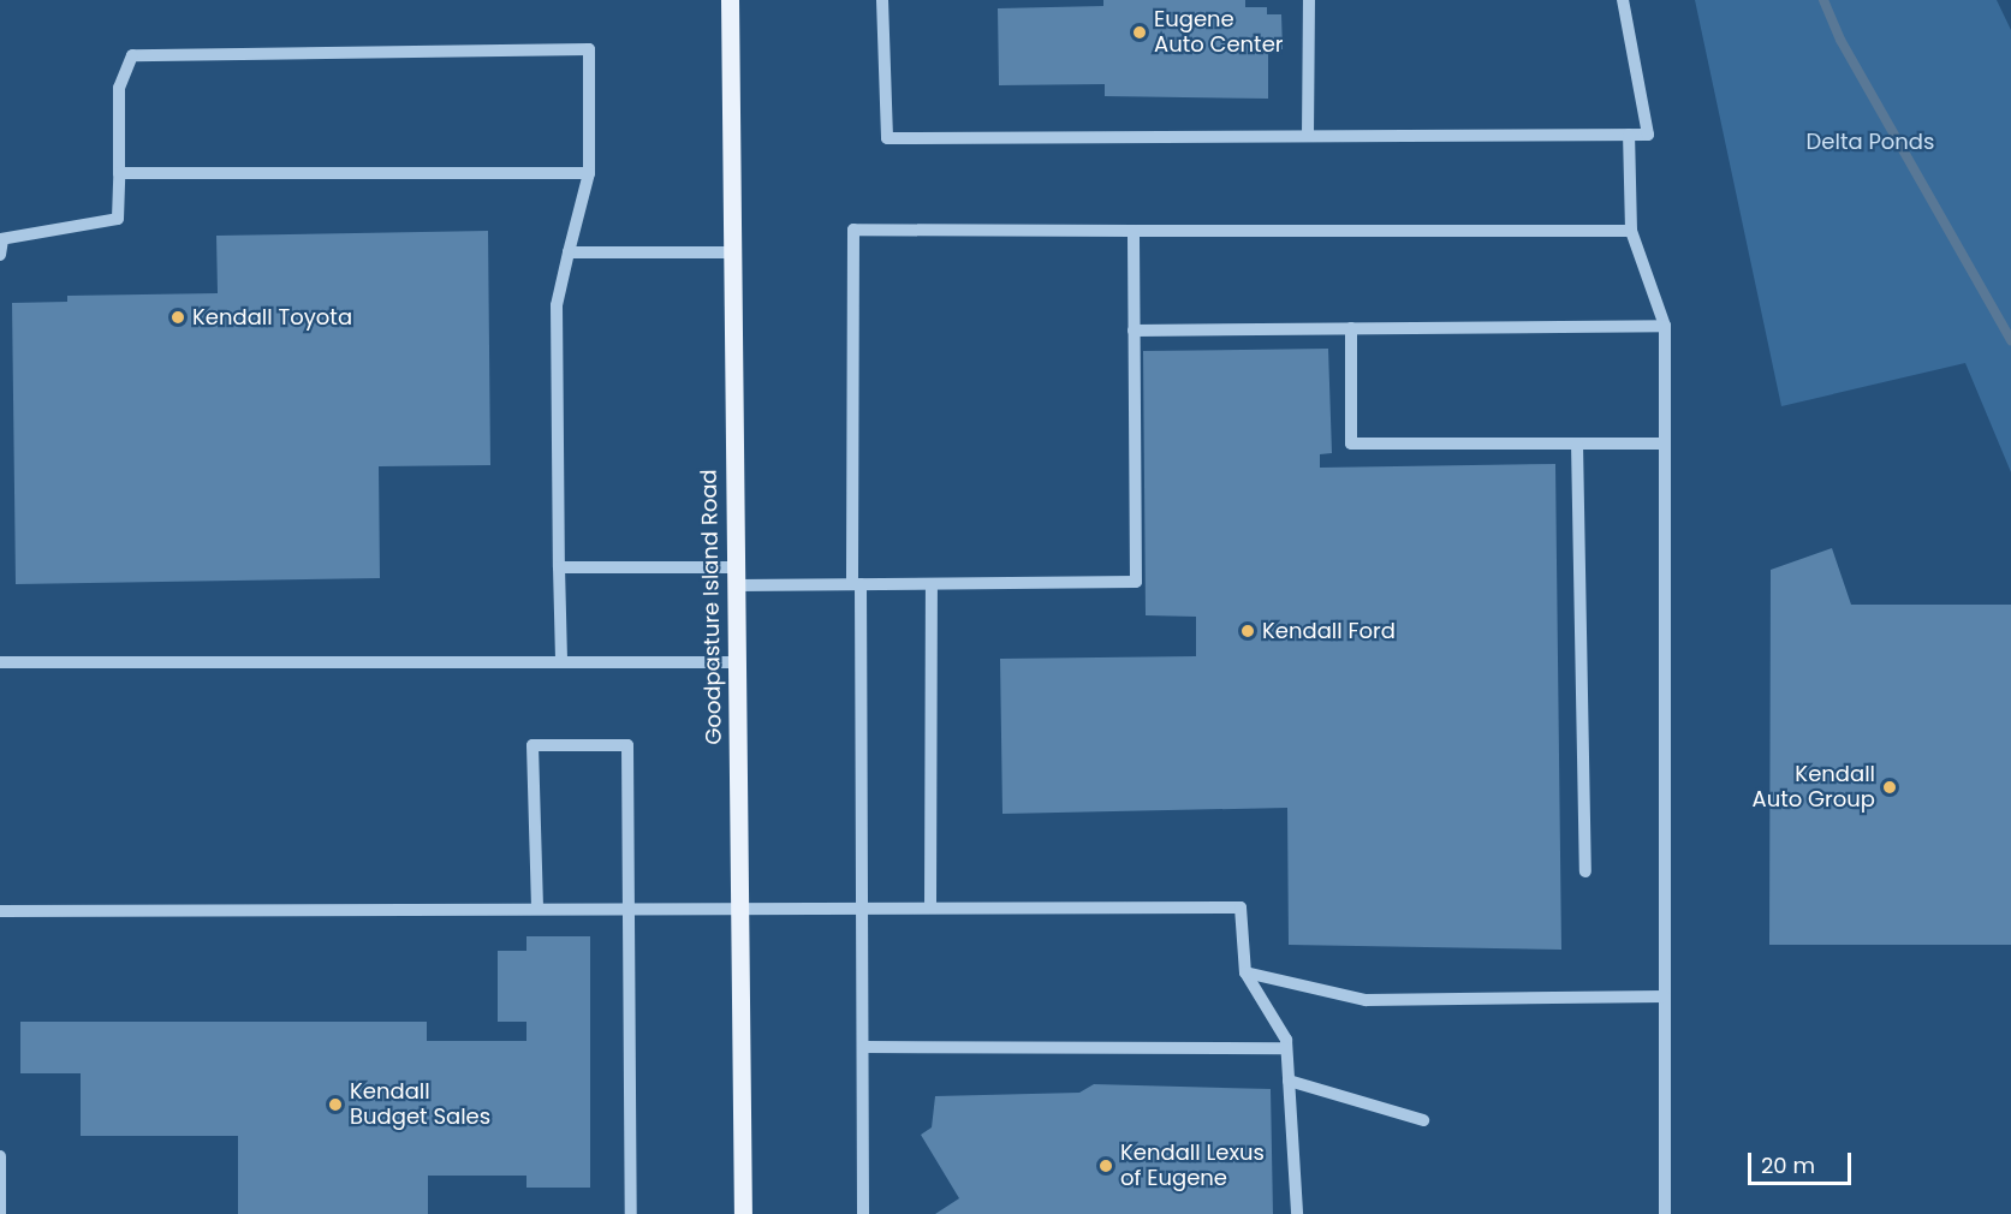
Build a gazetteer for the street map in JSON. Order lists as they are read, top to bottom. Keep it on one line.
{"streets":{"main road":["Goodpasture Island Road"]},"parks":["Delta Ponds"],"places":["Eugene Auto Center","Kendall Toyota","Kendall Ford","Kendall Auto Group","Kendall Budget Sales","Kendall Lexus of Eugene"],"scale_bar":"20 m"}
